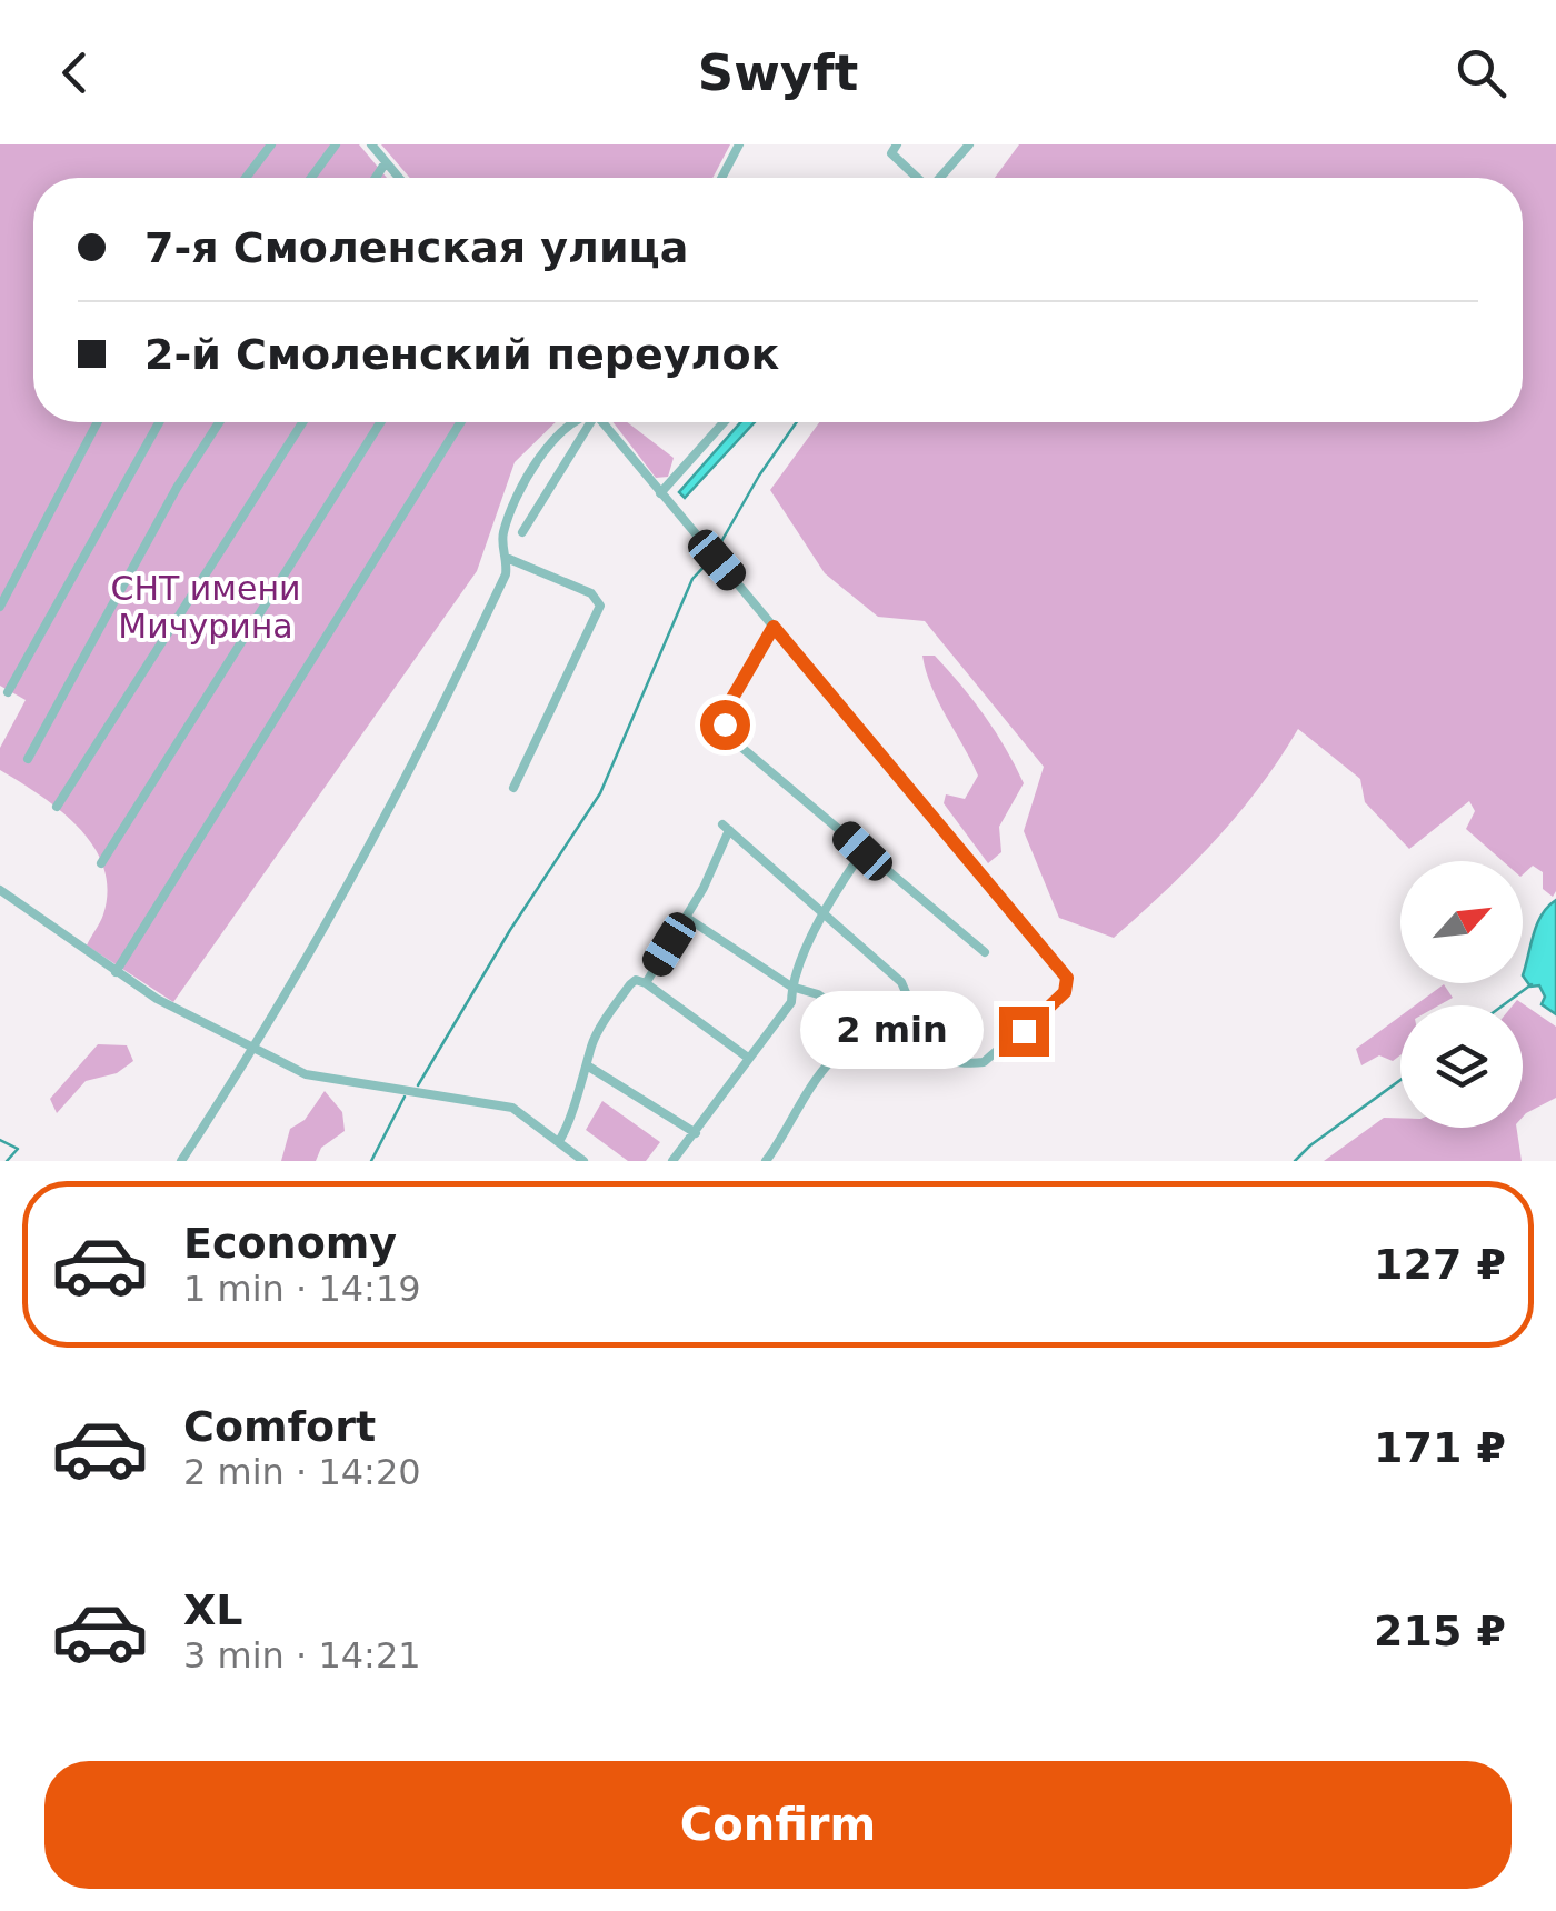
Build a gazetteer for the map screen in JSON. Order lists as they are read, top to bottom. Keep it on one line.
{"parks":["СНТ имени Мичурина"],"north":"top right","page":{"header":"Swyft","banner":["7-я Смоленская улица","2-й Смоленский переулок"],"bubble":"2 min","list":[{"name":"Economy","note":"1 min · 14:19","value":"127 ₽"},{"name":"Comfort","note":"2 min · 14:20","value":"171 ₽"},{"name":"XL","note":"3 min · 14:21","value":"215 ₽"}],"buttons":"Confirm"}}
